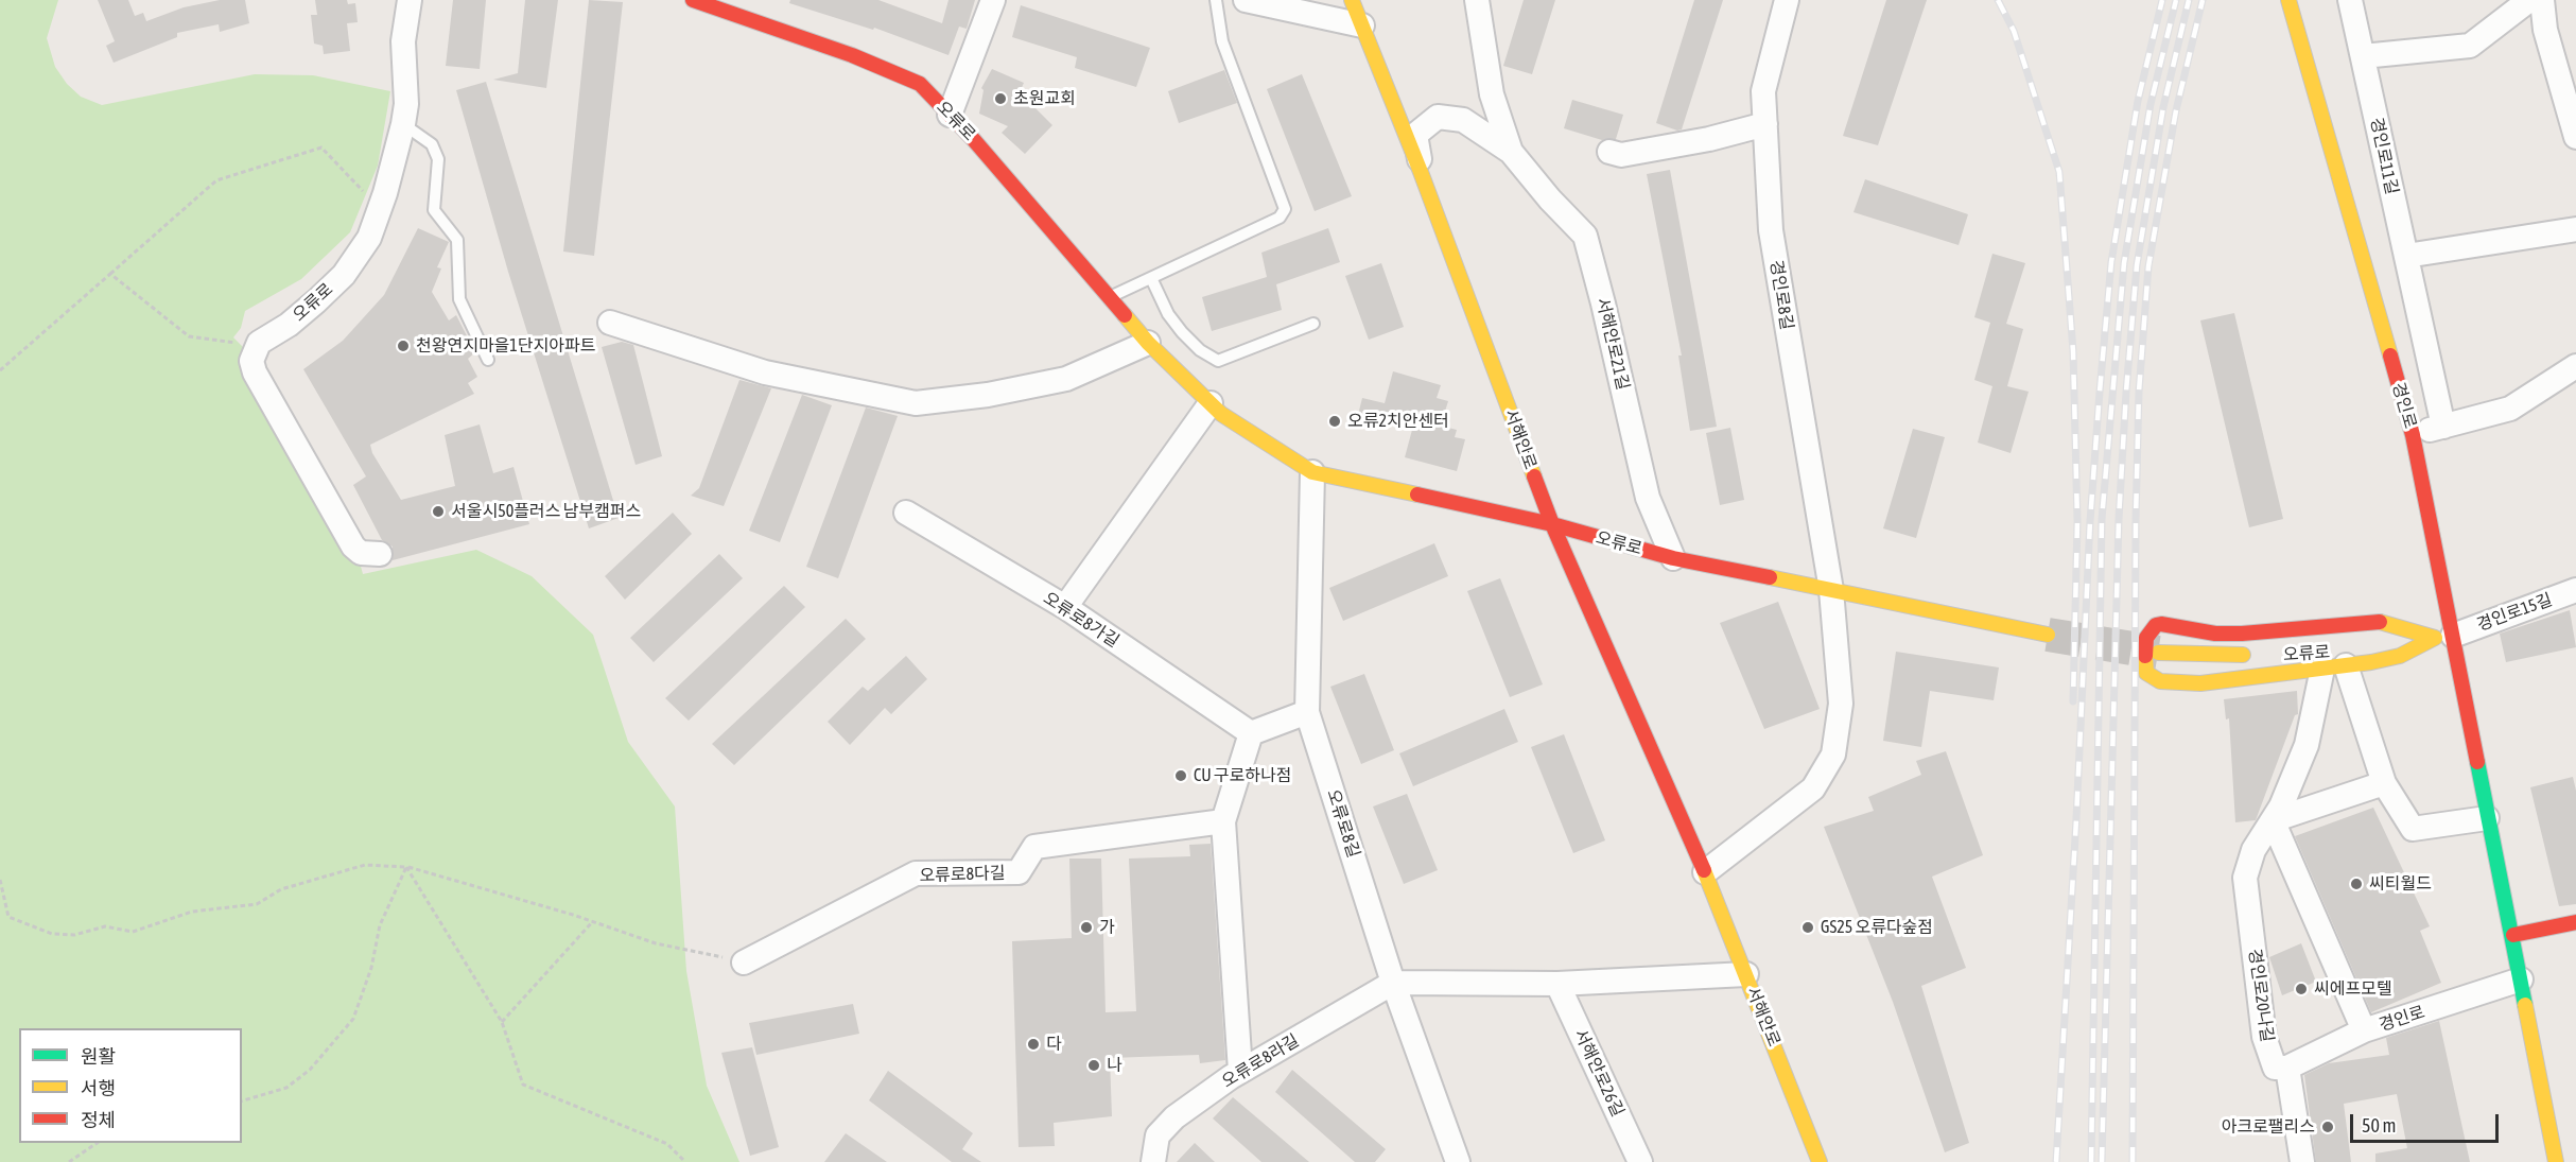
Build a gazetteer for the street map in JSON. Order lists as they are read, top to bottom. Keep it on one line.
{"streets":{"main road":["오류로","경인로","서해안로"],"street":["경인로11길","경인로8길","서해안로21길","경인로15길","오류로8가길","오류로8길","오류로8다길","경인로20나길","오류로8라길","서해안로26길"]},"crossings":[["오류로","경인로8길"],["오류로","서해안로21길"],["오류로","서해안로"],["오류로","오류로8길"],["서해안로21길","서해안로"],["경인로","경인로15길"],["경인로","경인로20나길"],["오류로8길","오류로8라길"]],"places":["초원교회","천왕연지마을1단지아파트","오류2치안센터","서울시50플러스 남부캠퍼스","CU 구로하나점","씨티월드","가","GS25 오류다숲점","씨에프모텔","다","나","아크로팰리스"],"legend":["원활","서행","정체"],"scale_bar":"50 m"}
